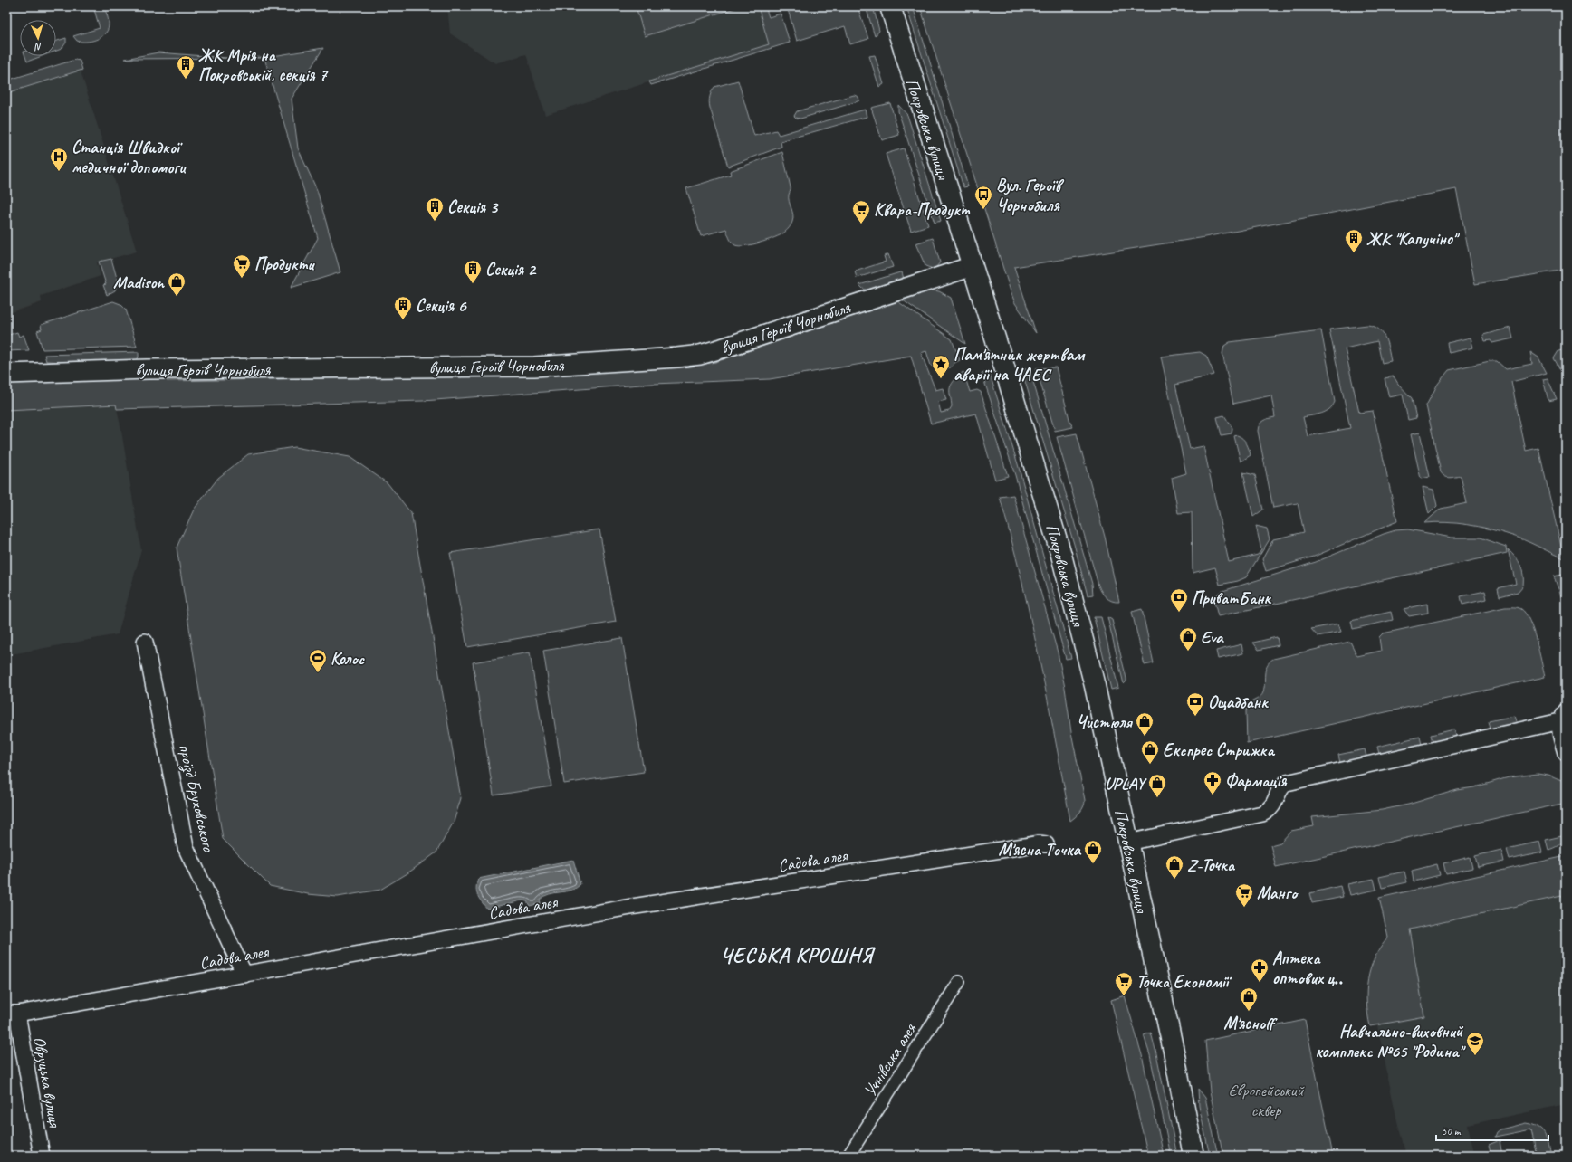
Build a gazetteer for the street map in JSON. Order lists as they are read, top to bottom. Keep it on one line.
{"streets":{"highway":["Покровська вулиця"],"street":["вулиця Героїв Чорнобиля","проїзд Бруховського","Садова алея","Учнівська алея","Овруцька вулиця"]},"crossings":[["Покровська вулиця","вулиця Героїв Чорнобиля"],["проїзд Бруховського","Садова алея"],["Садова алея","Овруцька вулиця"]],"districts":["ЧЕСЬКА КРОШНЯ"],"parks":["Європейський сквер"],"places":{"building":["ЖК Мрія на Покровській, секція 7","Секція 3","ЖК \"Капучіно\"","Секція 2","Секція 6"],"hospital":["Станція Швидкої медичної допомоги"],"bus stop":["Вул. Героїв Чорнобиля"],"supermarket":["Квара-Продукт","Продукти","Манго","Точка Економії"],"shop":["Madison","Eva","Чистюля","Експрес Стрижка","UPLAY","М'ясна Точка","Z-Точка","М'ясноff"],"place":["Пам'ятник жертвам аварії на ЧАЕС"],"bank":["ПриватБанк","Ощадбанк"],"sports":["Колос"],"pharmacy":["Фармація","Аптека оптових ц‥"],"school or university":["Навчально-виховний комплекс №65 \"Родина\""]},"scale_bar":"50 m","north":"bottom"}
